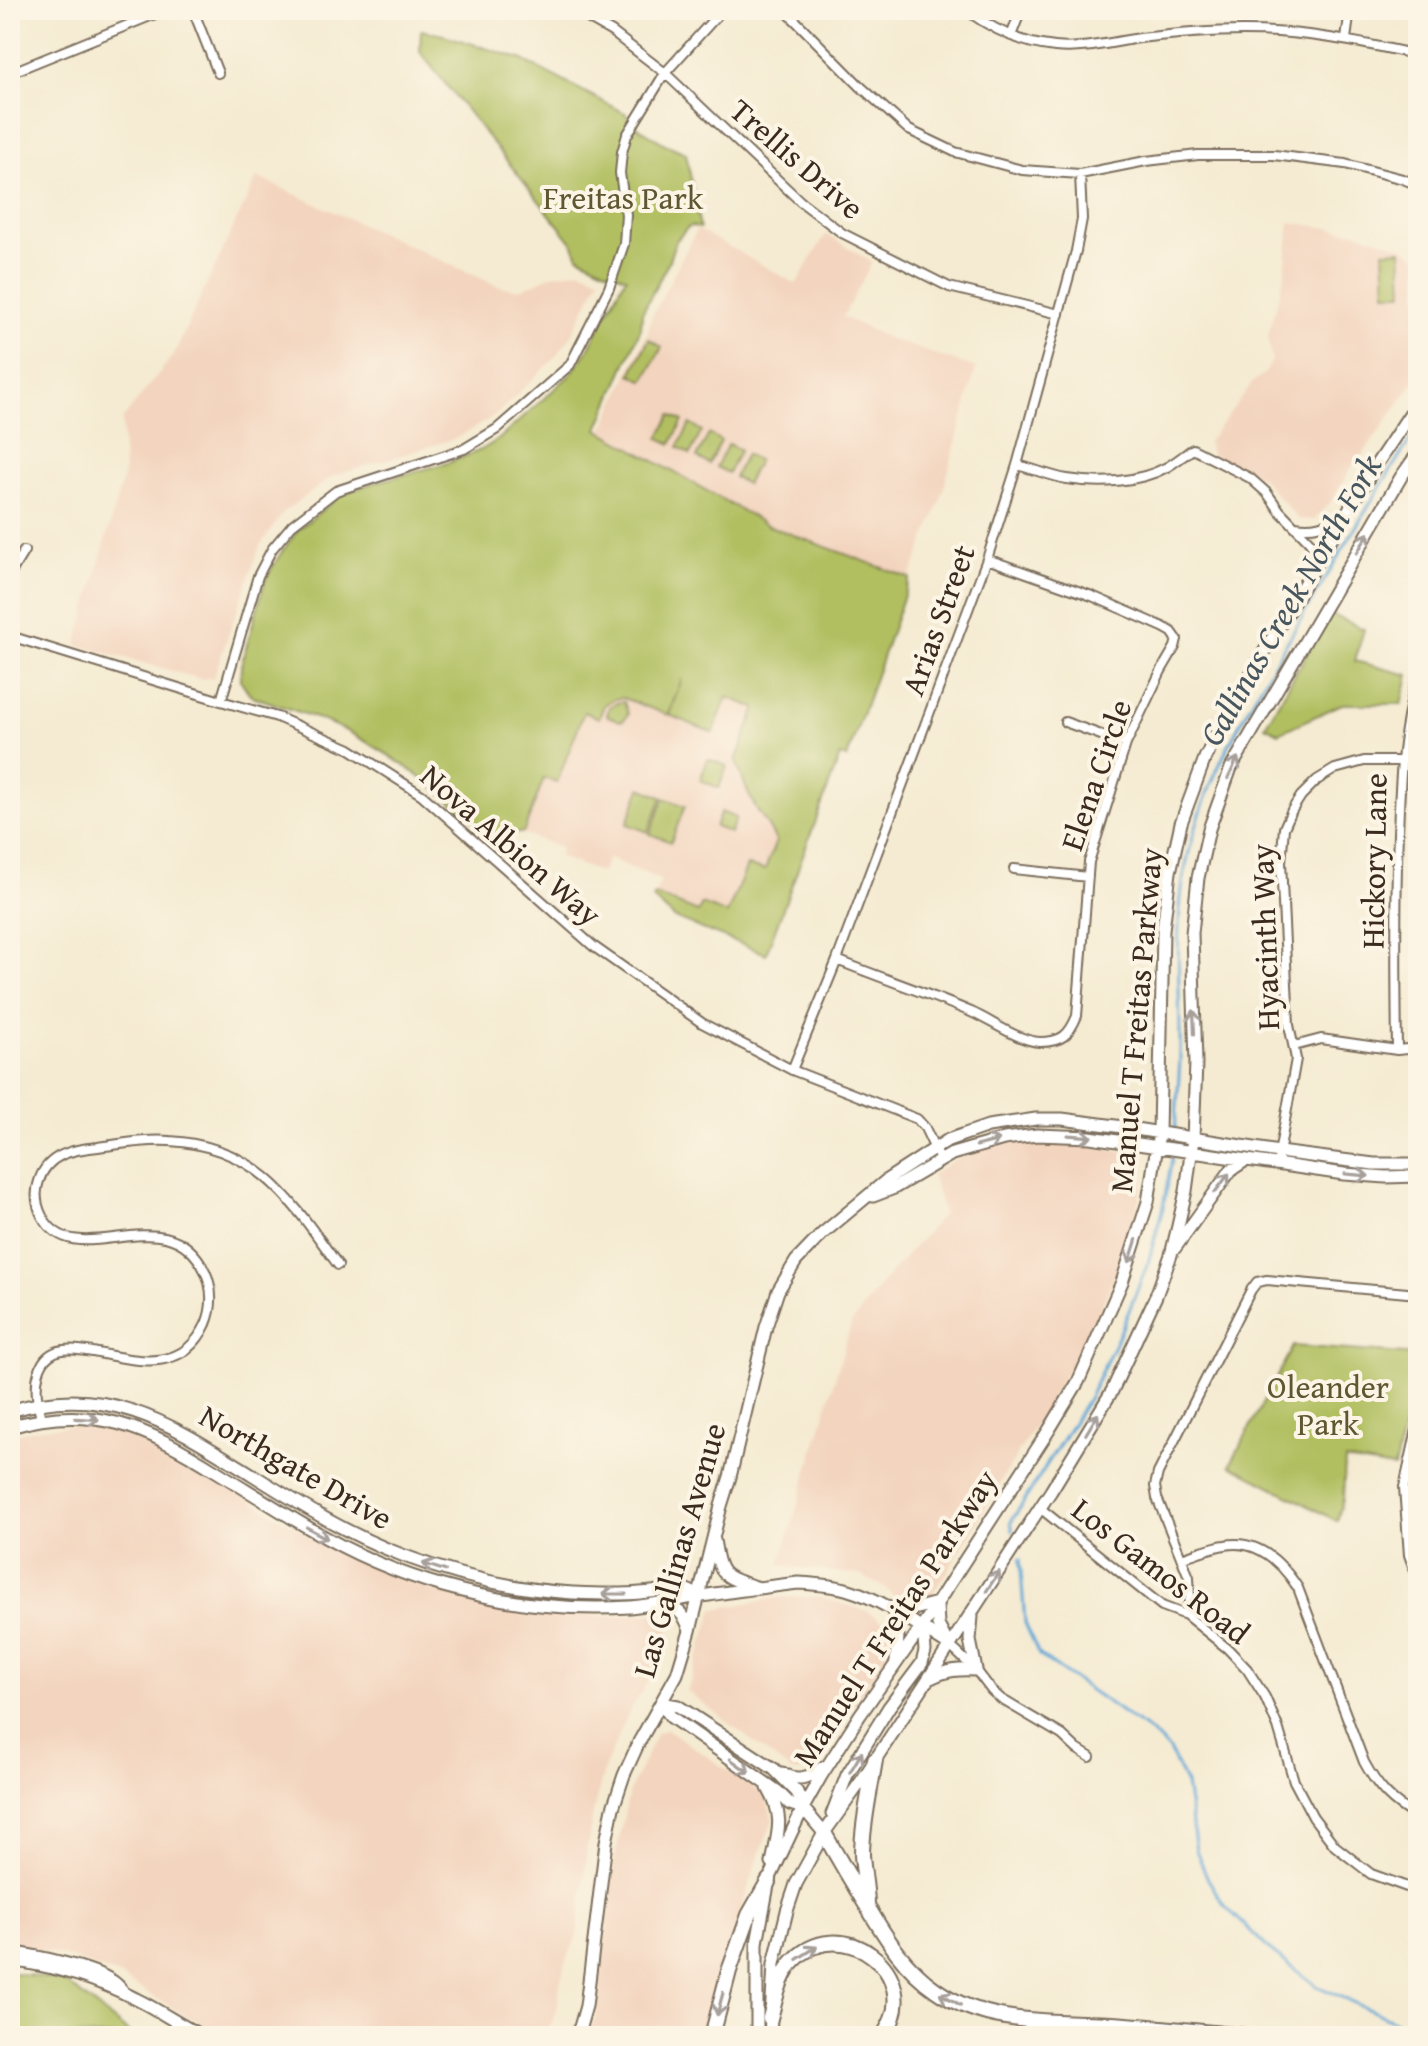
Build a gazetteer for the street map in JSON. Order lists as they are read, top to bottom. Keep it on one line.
{"streets":{"main road":["Manuel T Freitas Parkway","Northgate Drive","Las Gallinas Avenue"],"street":["Trellis Drive","Arias Street","Elena Circle","Nova Albion Way","Hickory Lane","Hyacinth Way","Los Gamos Road"]},"crossings":[["Trellis Drive","Arias Street"],["Arias Street","Elena Circle"],["Arias Street","Nova Albion Way"],["Nova Albion Way","Las Gallinas Avenue"],["Hickory Lane","Hyacinth Way"],["Hyacinth Way","Las Gallinas Avenue"],["Manuel T Freitas Parkway","Northgate Drive"],["Manuel T Freitas Parkway","Las Gallinas Avenue"],["Manuel T Freitas Parkway","Los Gamos Road"],["Northgate Drive","Las Gallinas Avenue"]],"water":["Gallinas Creek North Fork"],"parks":["Freitas Park","Oleander Park"]}
